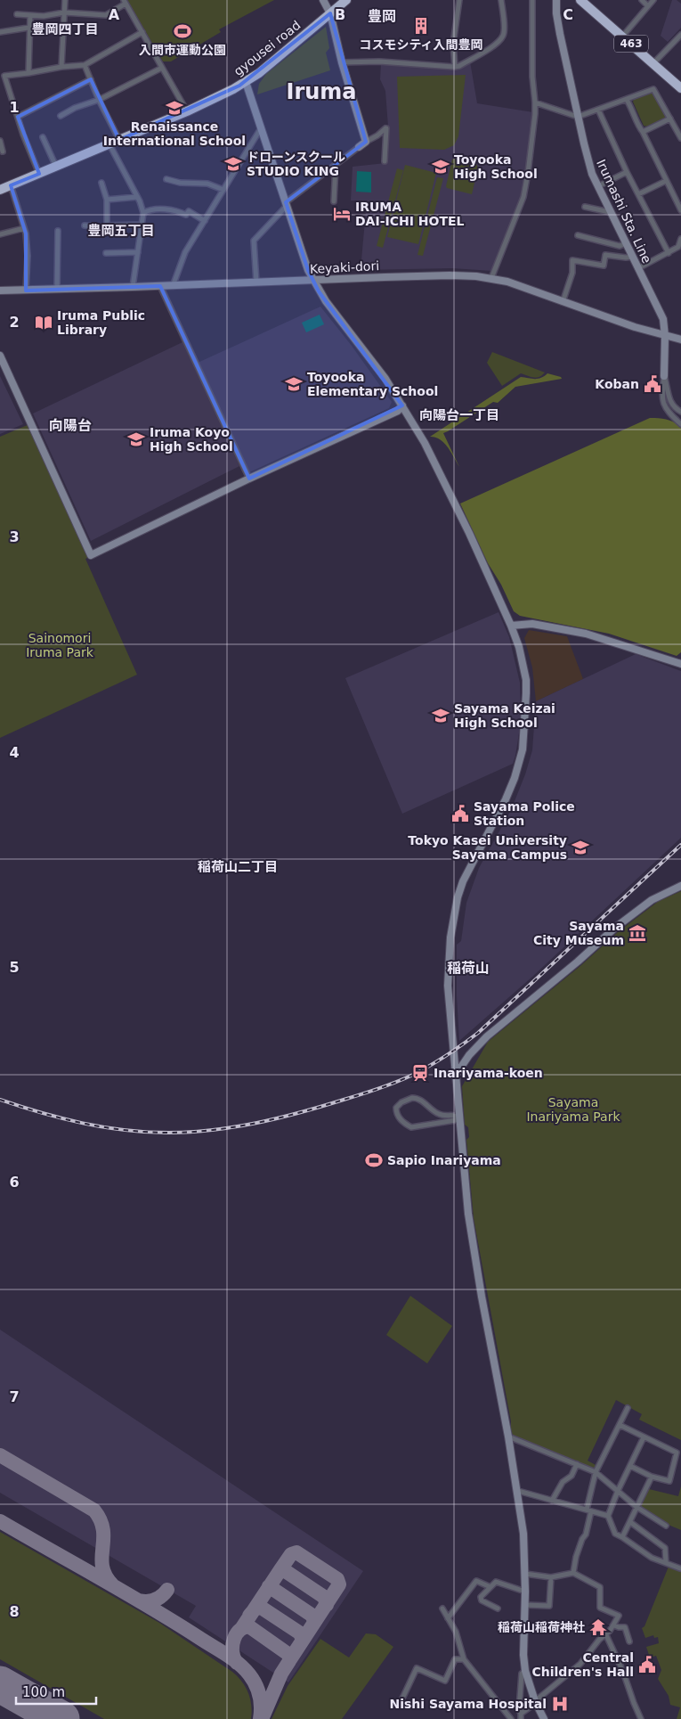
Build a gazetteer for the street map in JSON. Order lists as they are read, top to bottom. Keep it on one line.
{"streets":{"highway":["463","gyousei road"],"street":["Irumashi Sta. Line","Keyaki-dori"]},"crossings":[["Irumashi Sta. Line","Keyaki-dori"]],"districts":["豊岡","豊岡四丁目","Iruma","豊岡五丁目","向陽台一丁目","向陽台","稲荷山二丁目","稲荷山"],"parks":["Sainomori Iruma Park","Sayama Inariyama Park"],"places":{"building":["コスモシティ入間豊岡"],"sports":["入間市運動公園","Sapio Inariyama"],"school or university":["Renaissance International School","ドローンスクール STUDIO KING","Toyooka High School","Toyooka Elementary School","Iruma Koyo High School","Sayama Keizai High School","Tokyo Kasei University Sayama Campus"],"hotel":["IRUMA DAI-ICHI HOTEL"],"library":["Iruma Public Library"],"public building":["Koban","Sayama Police Station","Central Children's Hall"],"museum":["Sayama City Museum"],"station":["Inariyama-koen"],"temple":["稲荷山稲荷神社"],"hospital":["Nishi Sayama Hospital"]},"scale_bar":"100 m","grid":{"columns":["A","B","C"],"rows":["1","2","3","4","5","6","7","8"]}}
